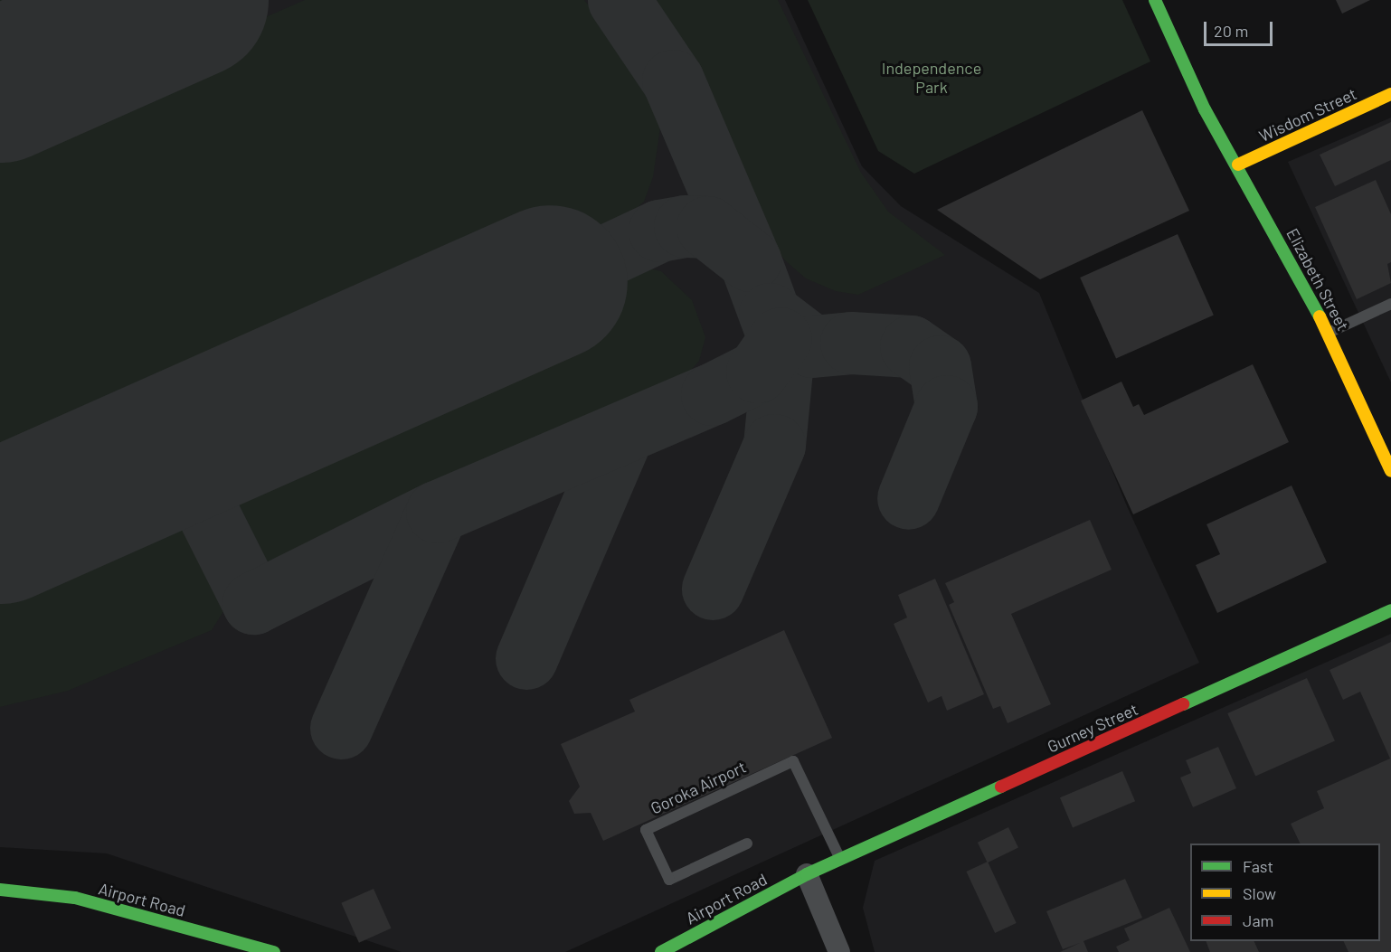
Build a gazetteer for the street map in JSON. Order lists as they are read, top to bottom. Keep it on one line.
{"streets":{"street":["Wisdom Street","Elizabeth Street","Gurney Street","Airport Road"],"lane":["Goroka Airport"]},"crossings":[["Wisdom Street","Elizabeth Street"],["Gurney Street","Goroka Airport"],["Gurney Street","Airport Road"]],"parks":["Independence Park"],"legend":["Fast","Slow","Jam"],"scale_bar":"20 m"}
